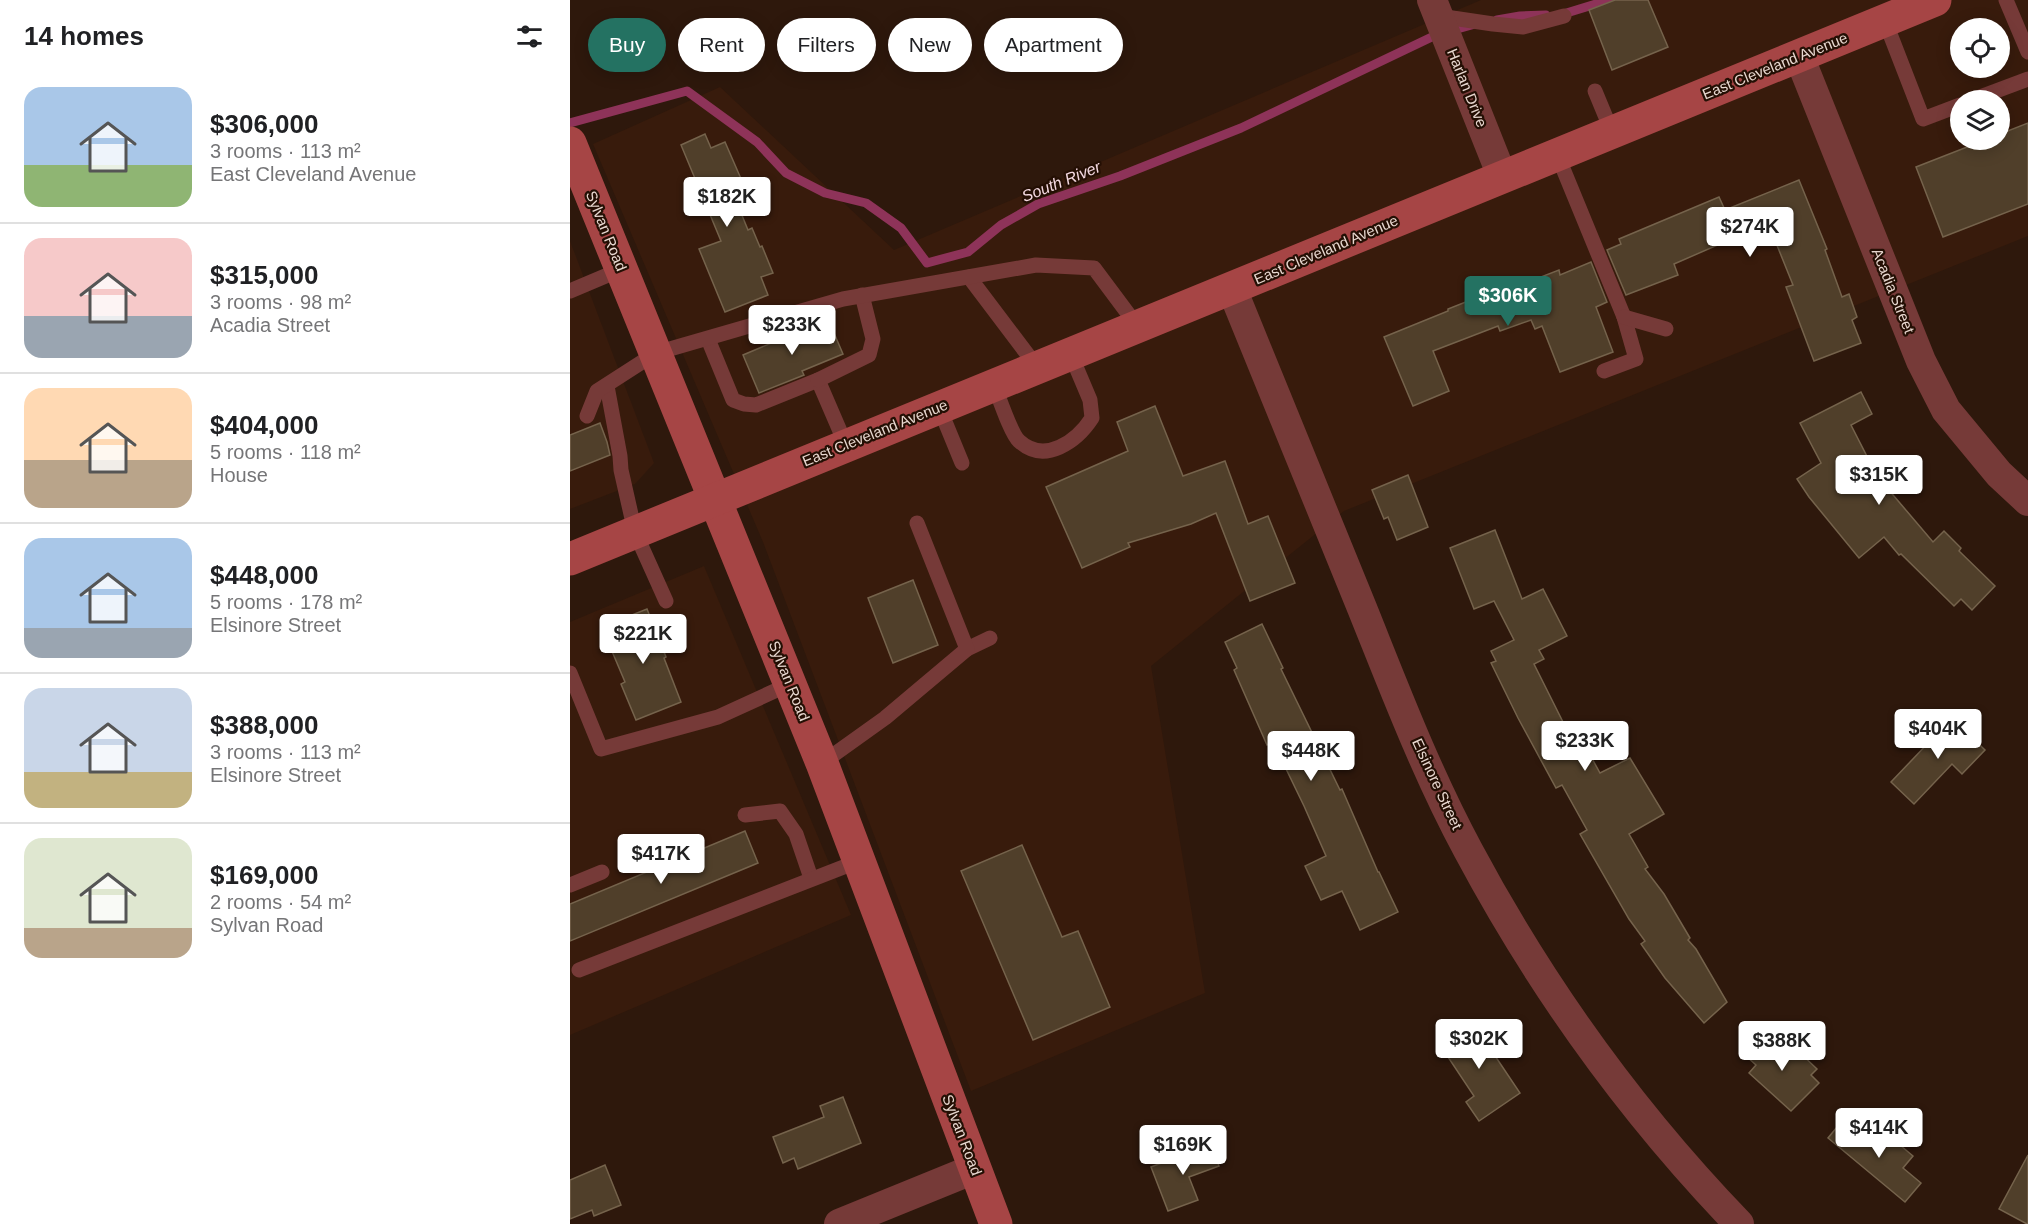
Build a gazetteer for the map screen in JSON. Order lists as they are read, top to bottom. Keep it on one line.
{"streets":{"main road":["East Cleveland Avenue","Sylvan Road"],"street":["Harlan Drive","Acadia Street","Elsinore Street"]},"crossings":[["East Cleveland Avenue","Harlan Drive"],["East Cleveland Avenue","Sylvan Road"],["East Cleveland Avenue","Acadia Street"],["East Cleveland Avenue","Elsinore Street"]],"water":["South River"],"page":{"heading":"14 homes","chip":["Buy","Rent","Filters","New","Apartment"],"list":[{"name":"$306,000","note":"3 rooms · 113 m² · East Cleveland Avenue"},{"name":"$315,000","note":"3 rooms · 98 m² · Acadia Street"},{"name":"$404,000","note":"5 rooms · 118 m² · House"},{"name":"$448,000","note":"5 rooms · 178 m² · Elsinore Street"},{"name":"$388,000","note":"3 rooms · 113 m² · Elsinore Street"},{"name":"$169,000","note":"2 rooms · 54 m² · Sylvan Road"}],"price":["$182K","$274K","$306K","$233K","$315K","$221K","$404K","$233K","$448K","$417K","$302K","$388K","$414K","$169K"]}}
